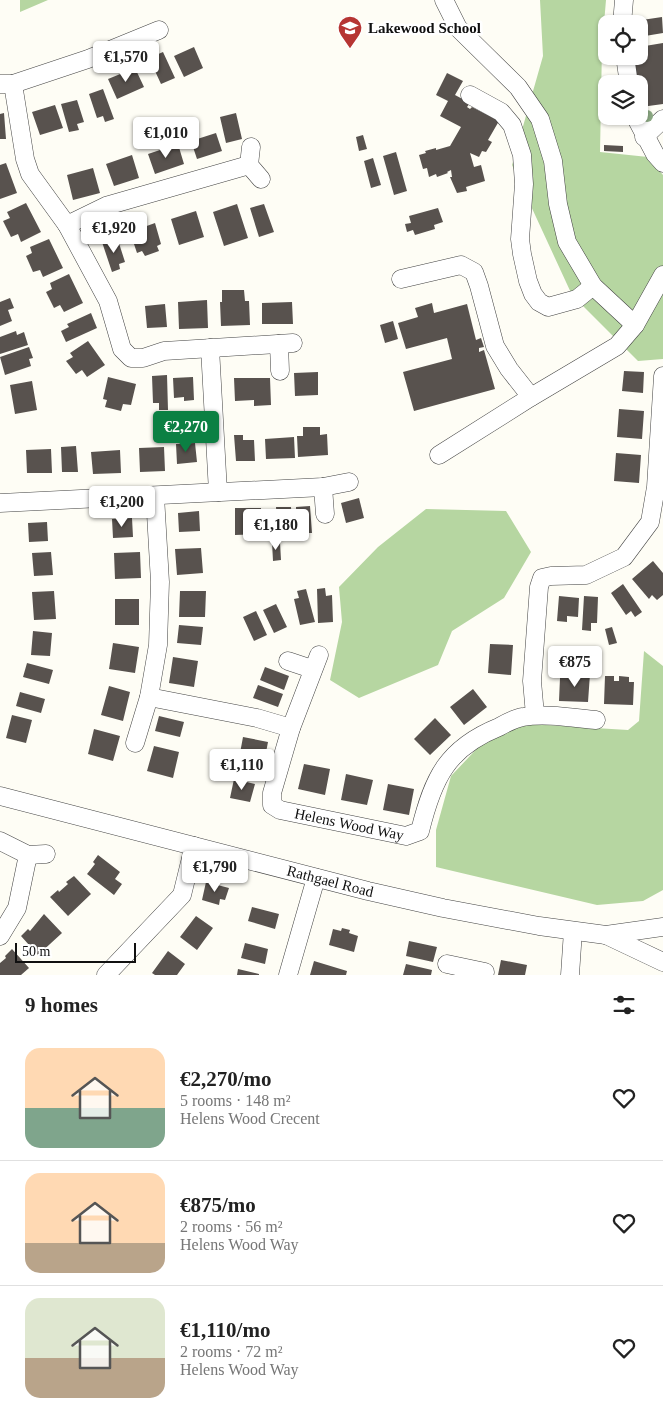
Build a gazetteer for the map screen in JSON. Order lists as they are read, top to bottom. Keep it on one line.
{"streets":{"street":["Helens Wood Way","Rathgael Road"]},"places":{"school or university":["Lakewood School"]},"scale_bar":"50 m","page":{"price":["€1,570","€1,010","€1,920","€2,270","€1,200","€1,180","€875","€1,110","€1,790"],"scale":"50 m","heading":"9 homes","list":[{"name":"€2,270/mo","note":"5 rooms · 148 m² · Helens Wood Crecent"},{"name":"€875/mo","note":"2 rooms · 56 m² · Helens Wood Way"},{"name":"€1,110/mo","note":"2 rooms · 72 m² · Helens Wood Way"}]}}
